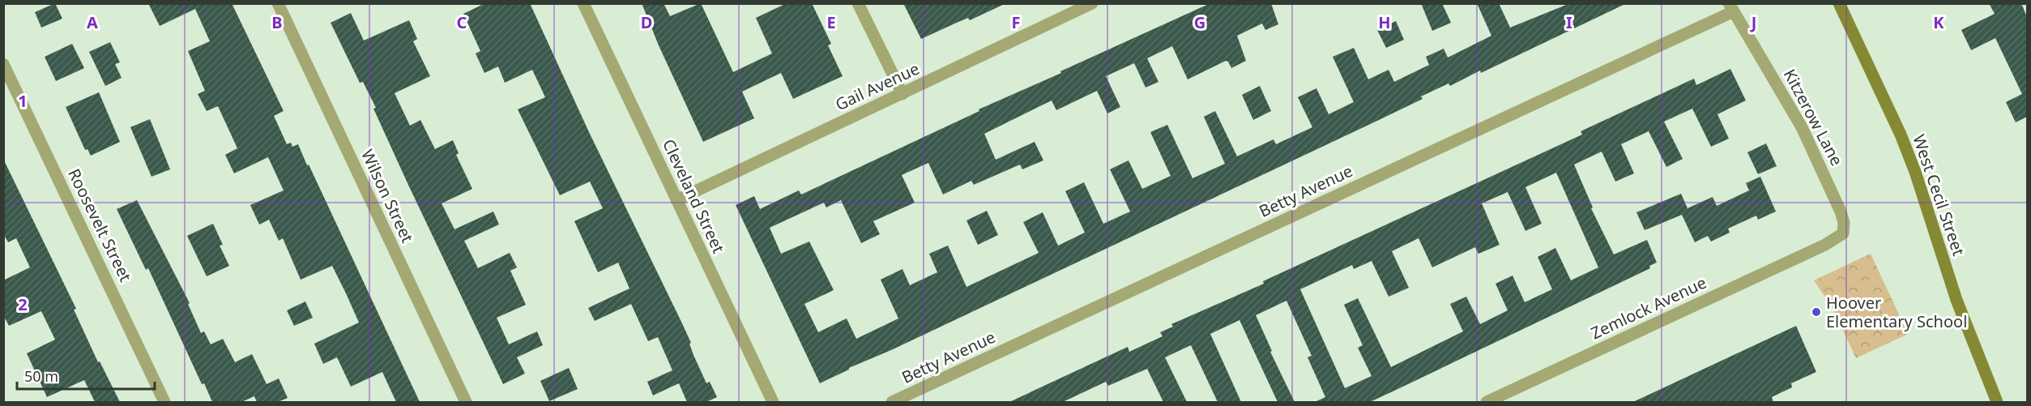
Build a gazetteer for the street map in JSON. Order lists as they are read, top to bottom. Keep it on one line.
{"streets":{"main road":["West Cecil Street"],"street":["Gail Avenue","Kitzerow Lane","Betty Avenue","Wilson Street","Cleveland Street","Roosevelt Street","Zemlock Avenue"]},"crossings":[["Gail Avenue","Cleveland Street"],["Kitzerow Lane","Betty Avenue"],["Kitzerow Lane","Zemlock Avenue"]],"places":["Hoover Elementary School"],"scale_bar":"50 m","grid":{"columns":["A","B","C","D","E","F","G","H","I","J","K"],"rows":["1","2"]}}
